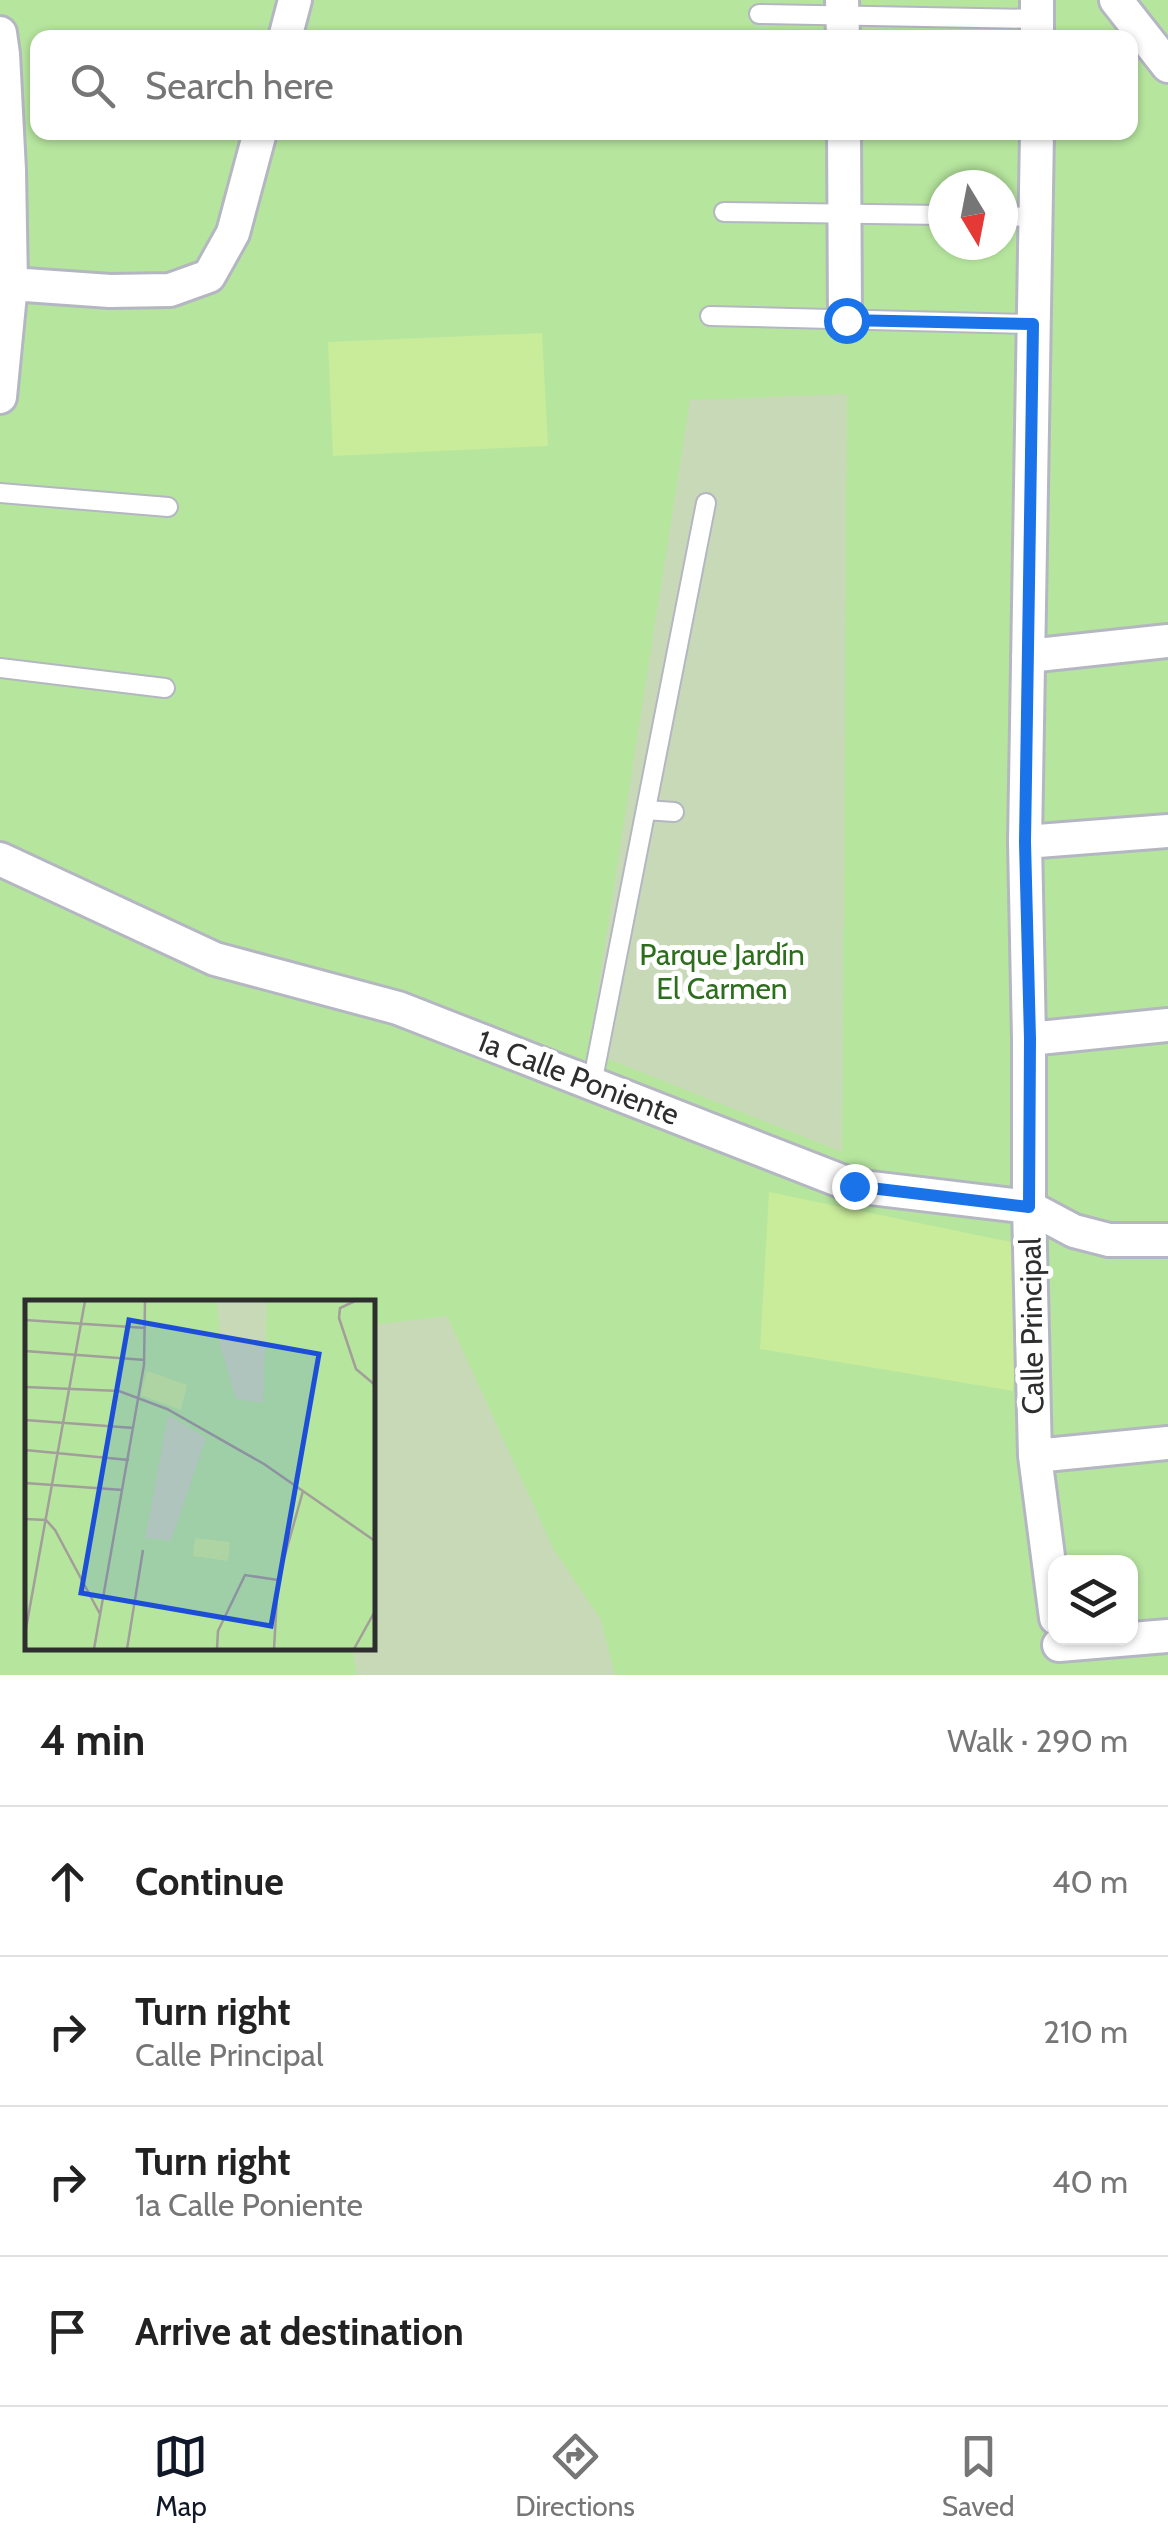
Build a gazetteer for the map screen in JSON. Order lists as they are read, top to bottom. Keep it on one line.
{"streets":{"street":["1a Calle Poniente","Calle Principal"]},"crossings":[["1a Calle Poniente","Calle Principal"]],"parks":["Parque Jardín El Carmen"],"north":"bottom","page":{"search":"Search here","heading":["4 min","Walk · 290 m"],"list":[["Continue","40 m"],["Turn right","Calle Principal","210 m"],["Turn right","1a Calle Poniente","40 m"],"Arrive at destination"],"nav":["Map","Directions","Saved"]}}
